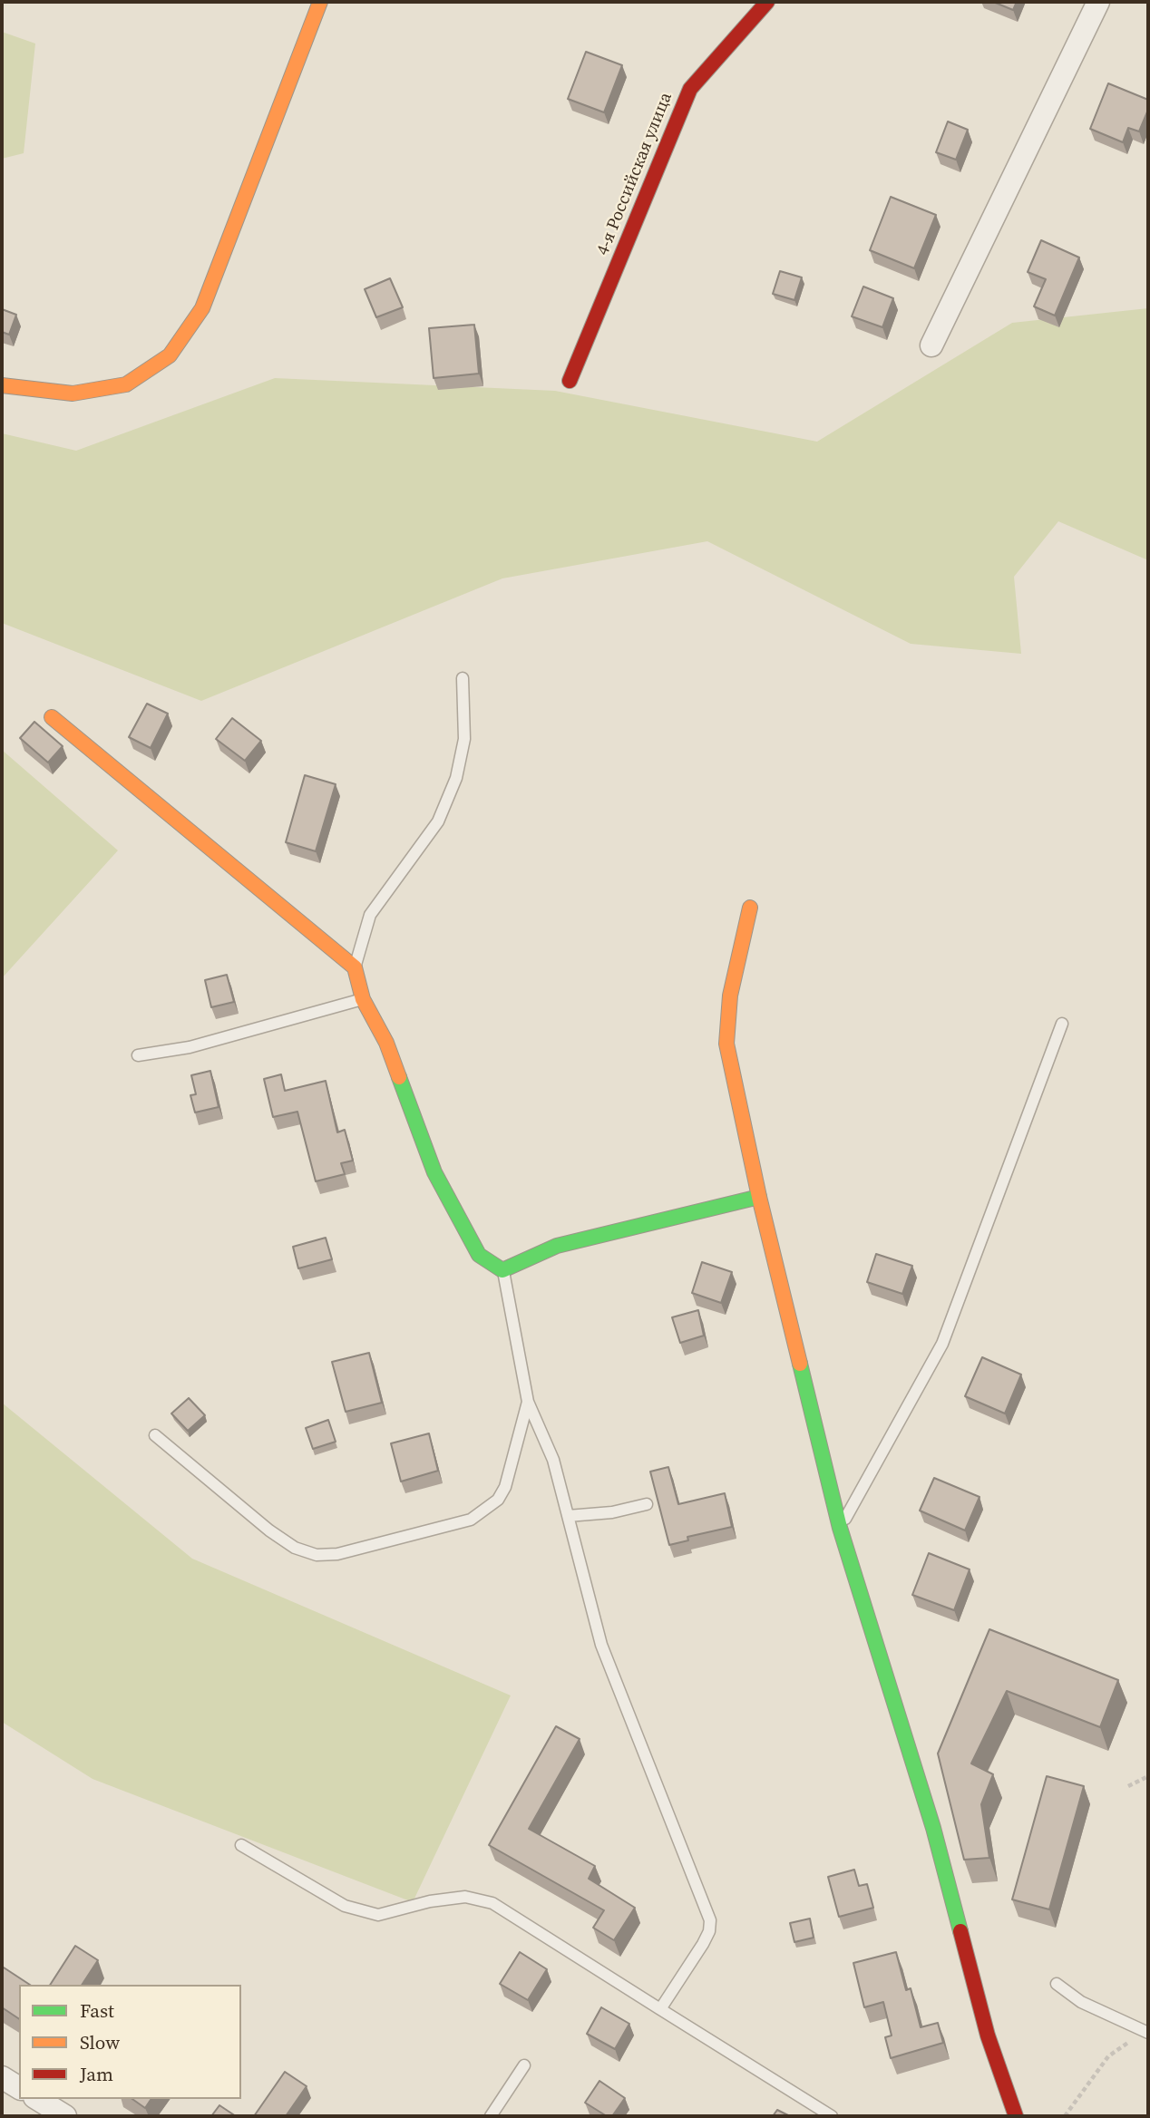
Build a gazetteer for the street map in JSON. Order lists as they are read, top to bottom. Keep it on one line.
{"streets":{"street":["4-я Российская улица"]},"legend":["Fast","Slow","Jam"]}
